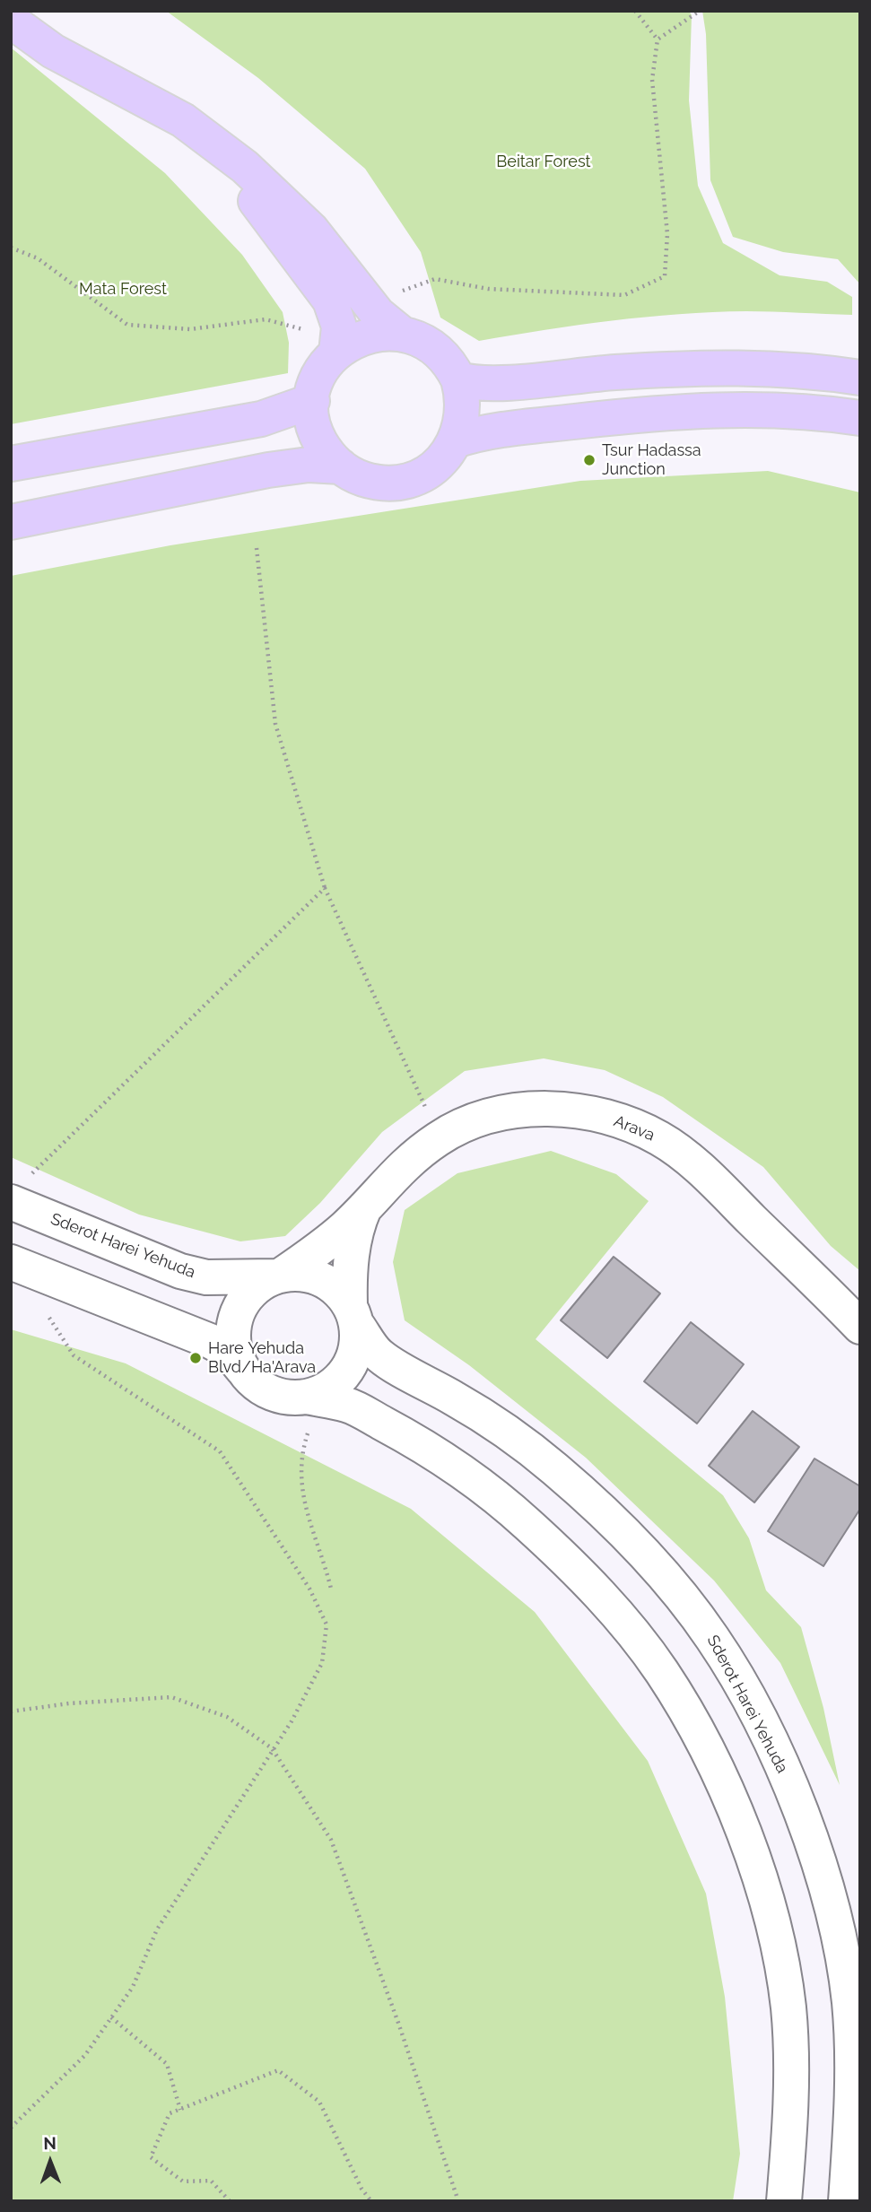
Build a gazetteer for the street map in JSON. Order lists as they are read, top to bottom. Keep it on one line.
{"streets":{"street":["Arava","Sderot Harei Yehuda"]},"crossings":[["Arava","Sderot Harei Yehuda"]],"parks":["Beitar Forest","Mata Forest"],"places":["Tsur Hadassa Junction","Hare Yehuda Blvd/Ha'Arava"],"north":"top"}
